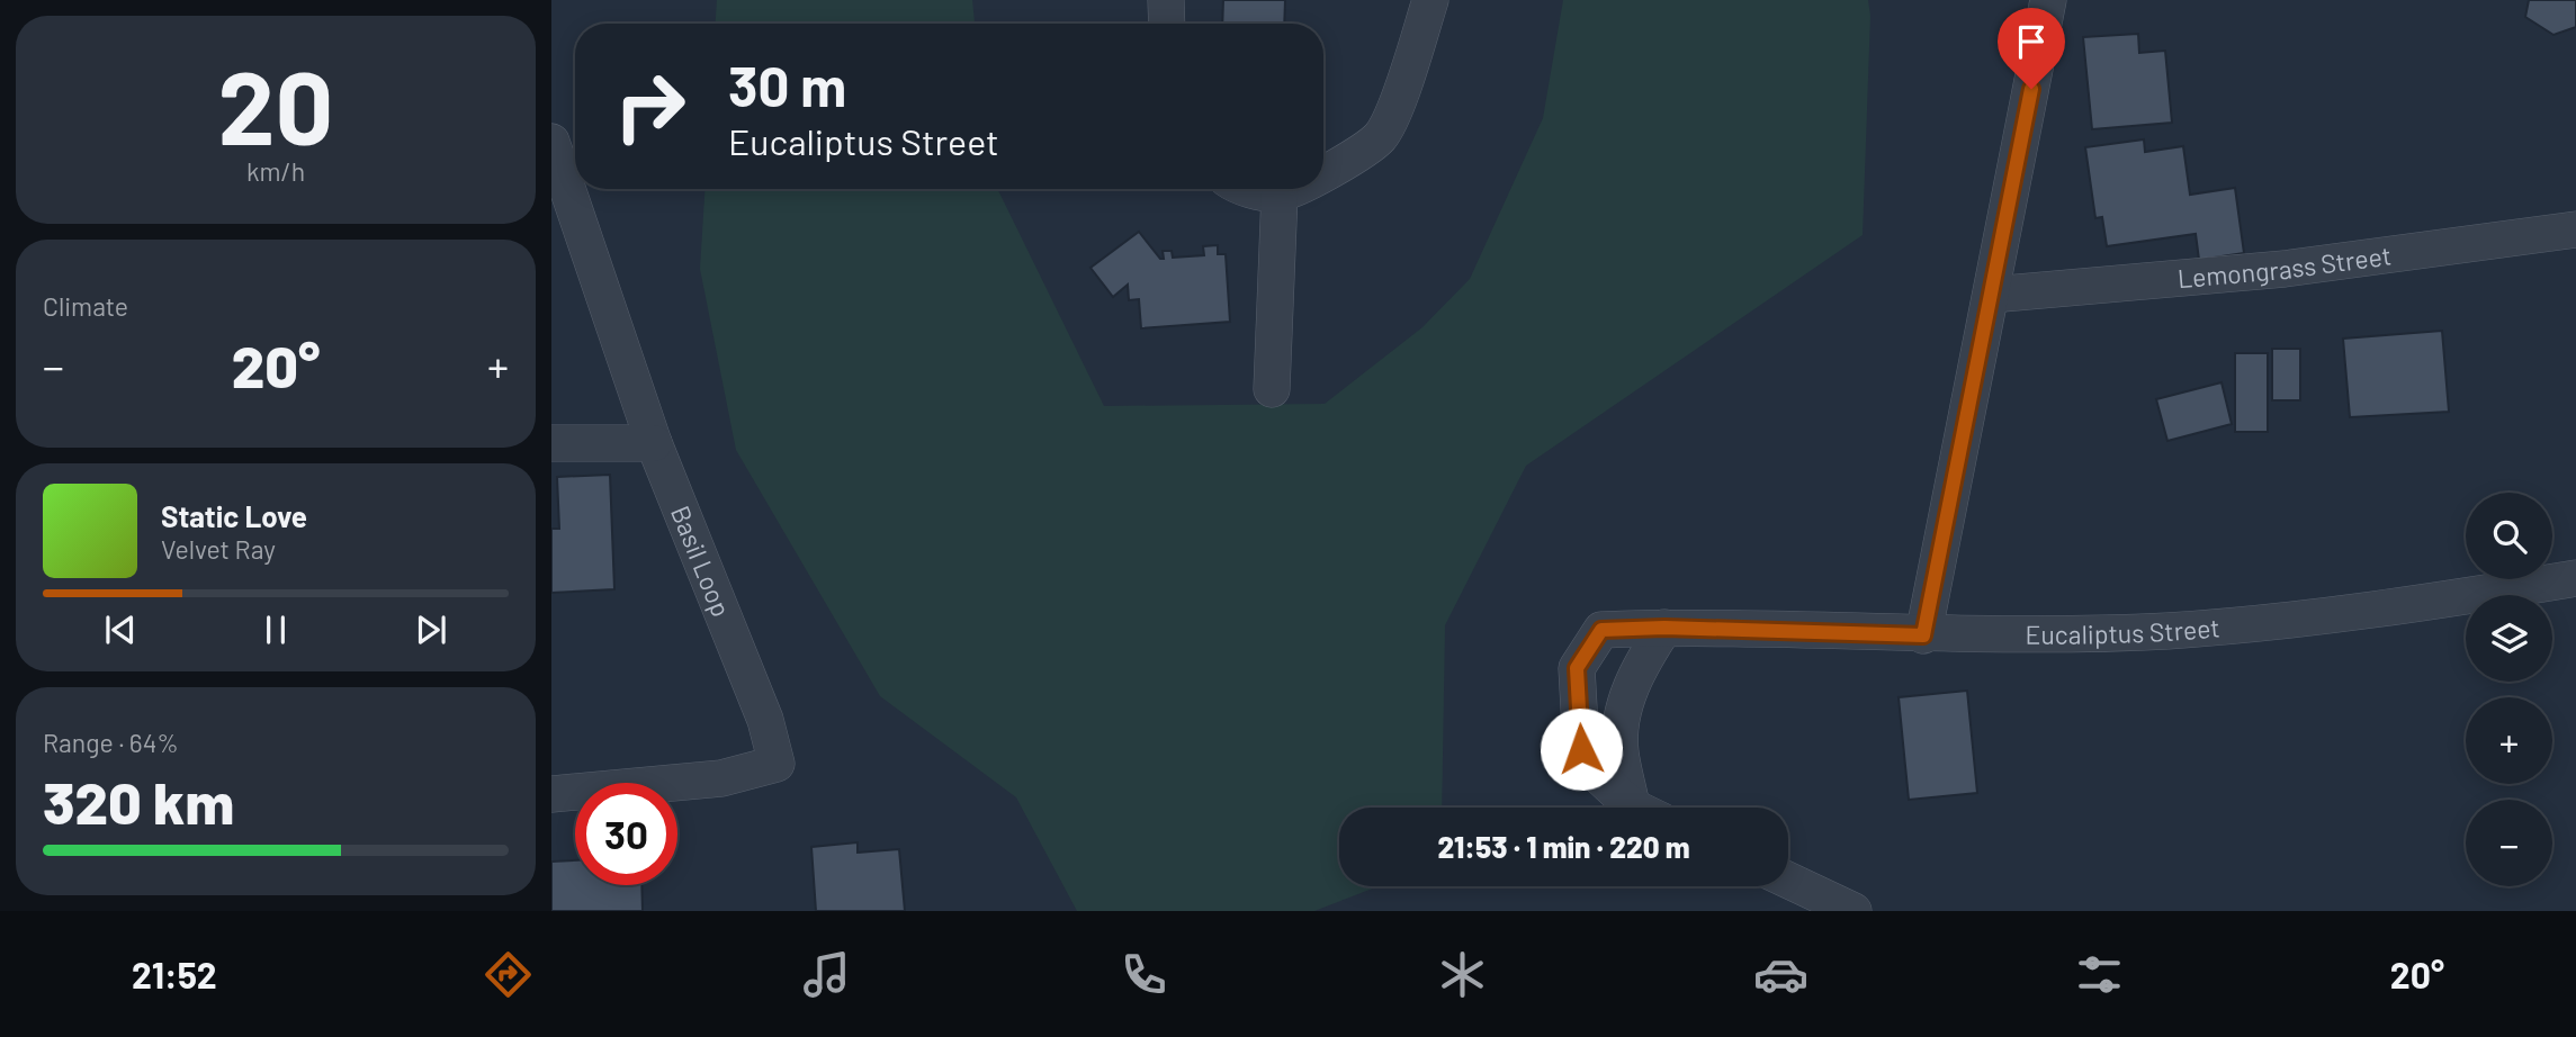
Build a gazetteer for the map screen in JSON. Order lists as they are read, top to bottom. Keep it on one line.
{"streets":{"street":["Lemongrass Street","Basil Loop","Eucaliptus Street"]},"page":{"tile":[["20","km/h"],"Climate",["Range · 64%","320 km"]],"turn":["30 m","Eucaliptus Street"],"heat":["−","20°","+"],"song":["Static Love","Velvet Ray"],"map_buttons":["+","−"],"limit":"30","trip":"21:53 · 1 min · 220 m","tabs":["21:52","20°"]}}
